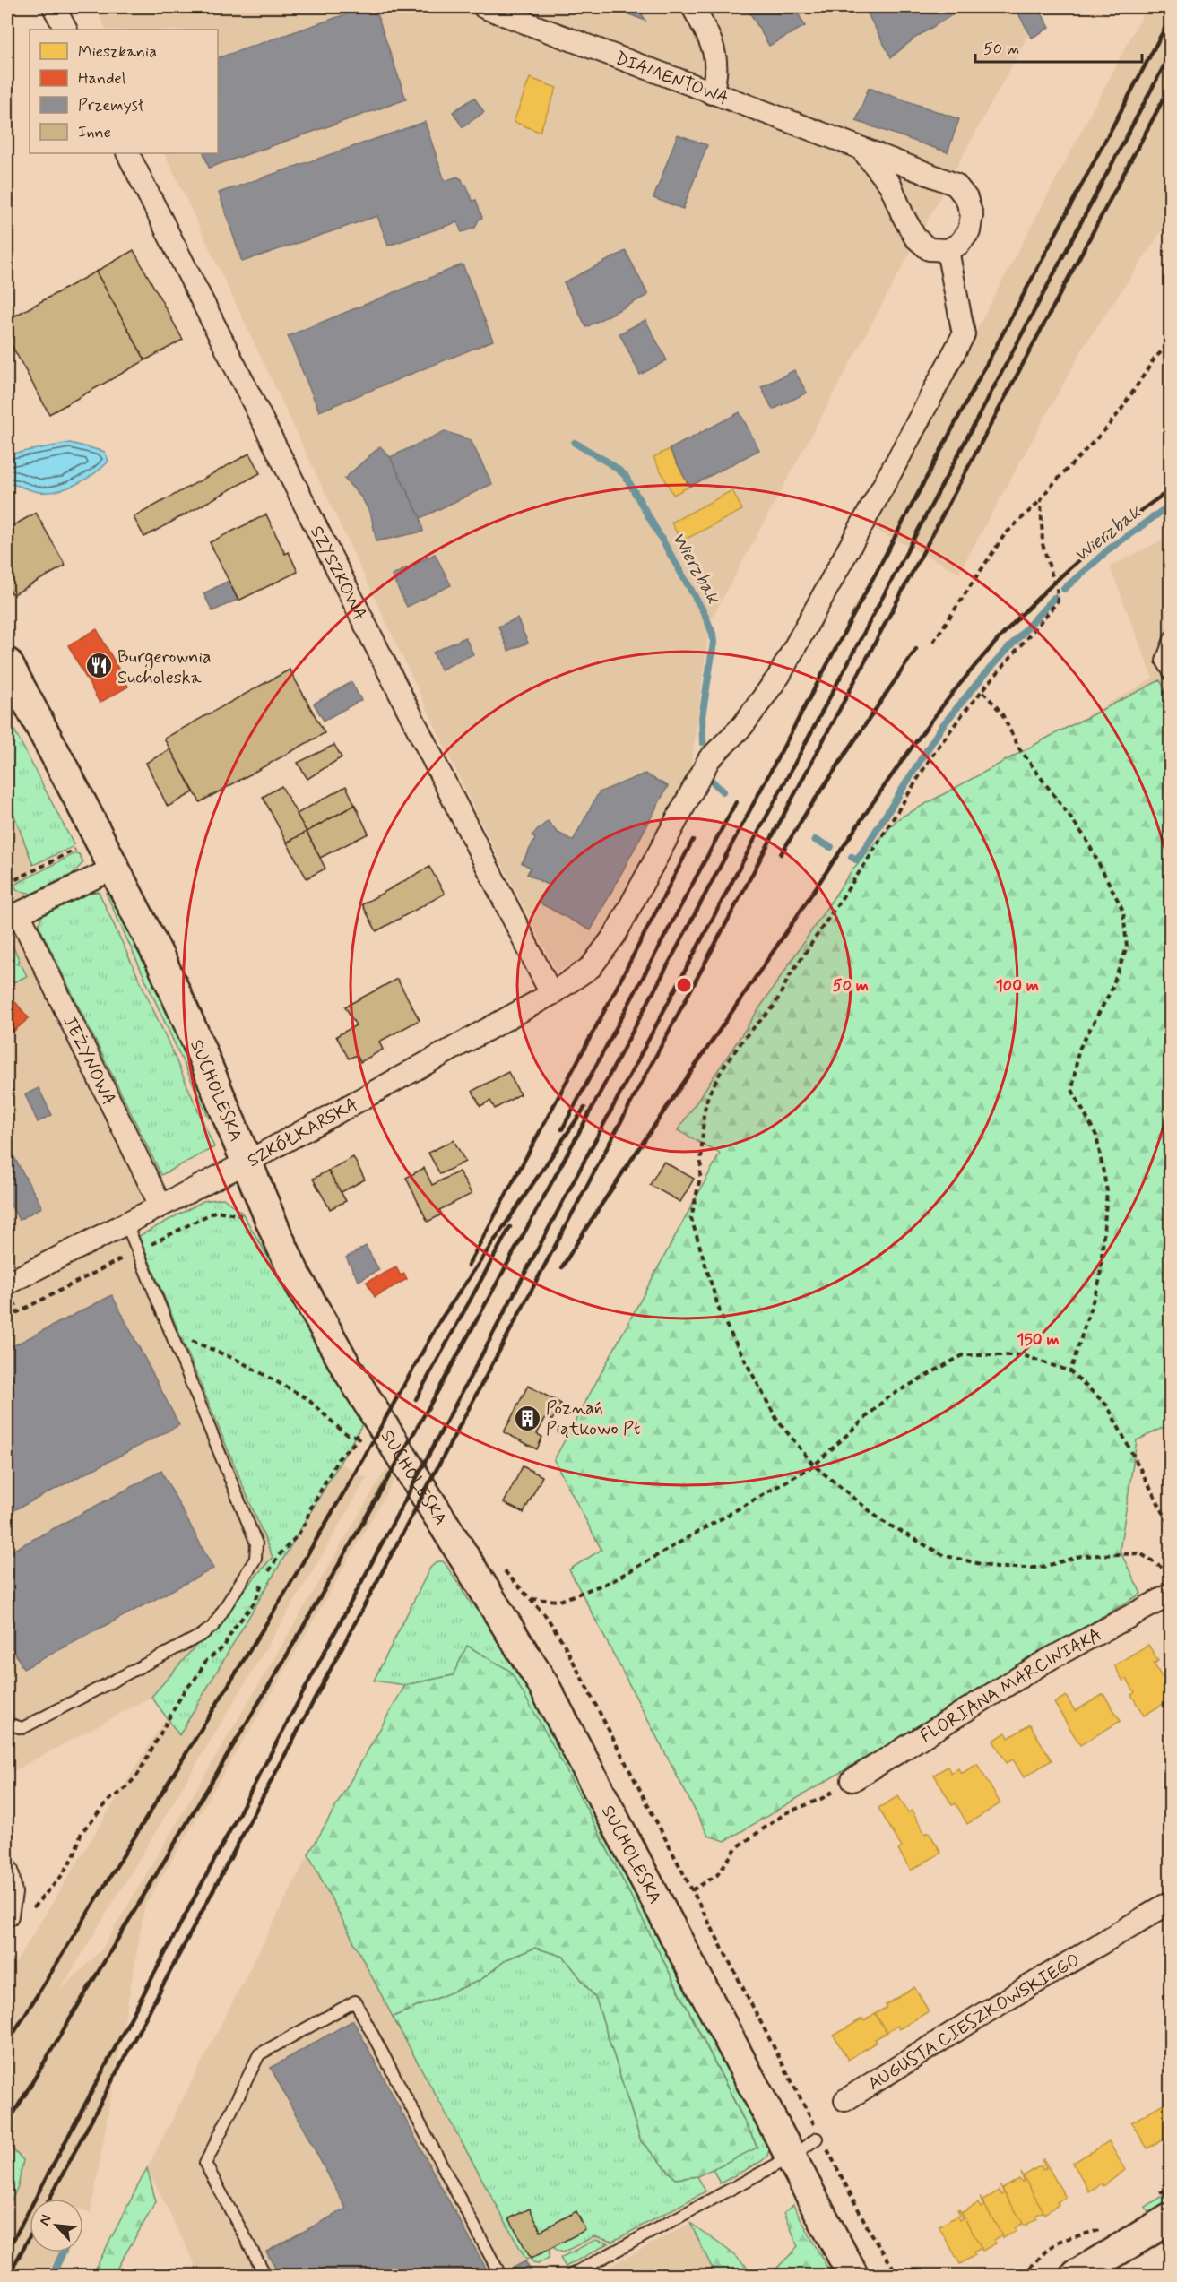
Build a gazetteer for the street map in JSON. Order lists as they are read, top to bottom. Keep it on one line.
{"streets":{"street":["DIAMENTOWA","SZYSZKOWA","JEŻYNOWA","SUCHOLESKA","SZKÓŁKARSKA","FLORIANA MARCINIAKA","AUGUSTA CIESZKOWSKIEGO"]},"crossings":[["DIAMENTOWA","SZKÓŁKARSKA"],["SZYSZKOWA","SZKÓŁKARSKA"],["JEŻYNOWA","SUCHOLESKA"],["JEŻYNOWA","SZKÓŁKARSKA"],["SUCHOLESKA","SZKÓŁKARSKA"]],"water":["Wierzbak"],"places":{"restaurant":["Burgerownia Sucholeska"],"building":["Poznań Piątkowo Pt"]},"legend":["Mieszkania","Handel","Przemysł","Inne"],"scale_bar":"50 m","north":"top left","rings":["50 m","100 m","150 m"]}
